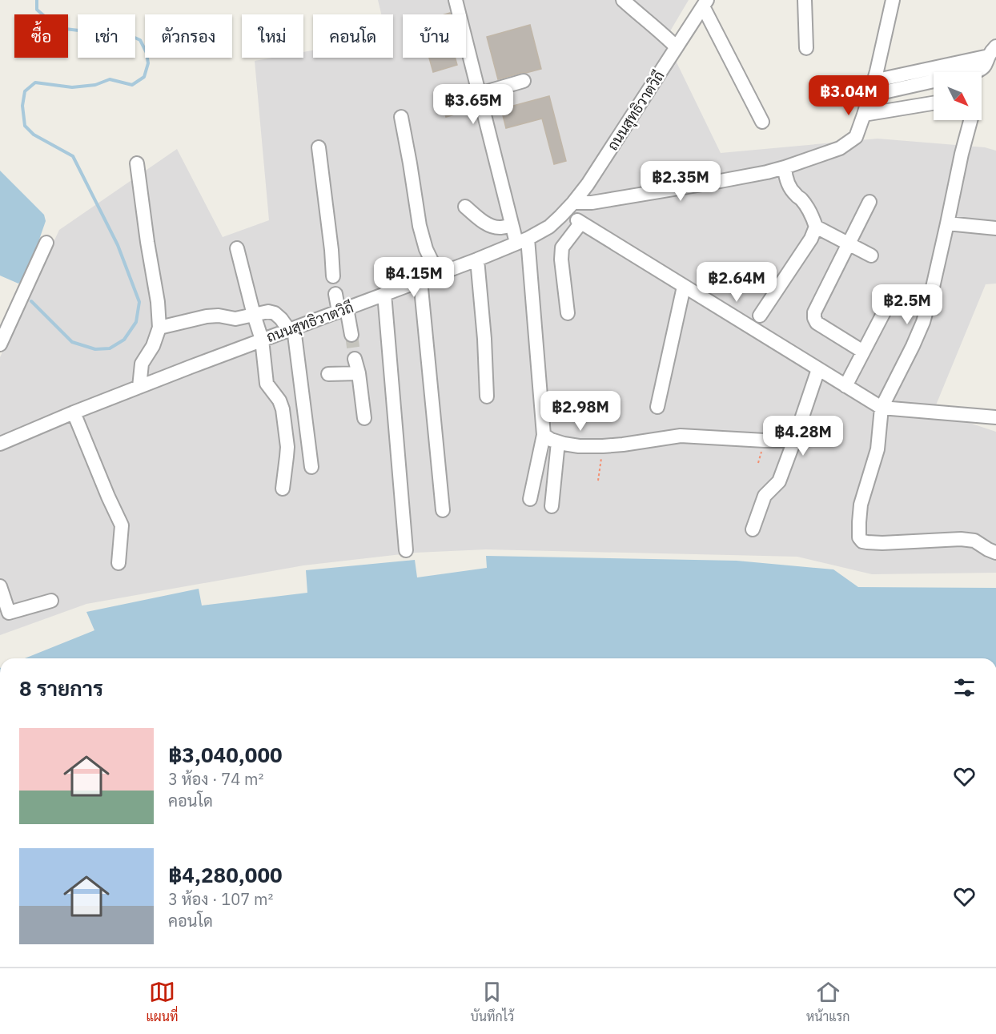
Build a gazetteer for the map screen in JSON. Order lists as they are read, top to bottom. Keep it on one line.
{"streets":{"street":["ถนนสุทธิวาตวิถี"]},"north":"bottom right","page":{"chip":["ซื้อ","เช่า","ตัวกรอง","ใหม่","คอนโด","บ้าน"],"price":["฿3.04M","฿3.65M","฿2.35M","฿4.15M","฿2.64M","฿2.5M","฿2.98M","฿4.28M"],"heading":"8 รายการ","list":[{"name":"฿3,040,000","note":"3 ห้อง · 74 m² · คอนโด"},{"name":"฿4,280,000","note":"3 ห้อง · 107 m² · คอนโด"}],"tabs":["แผนที่","บันทึกไว้","หน้าแรก"]}}
